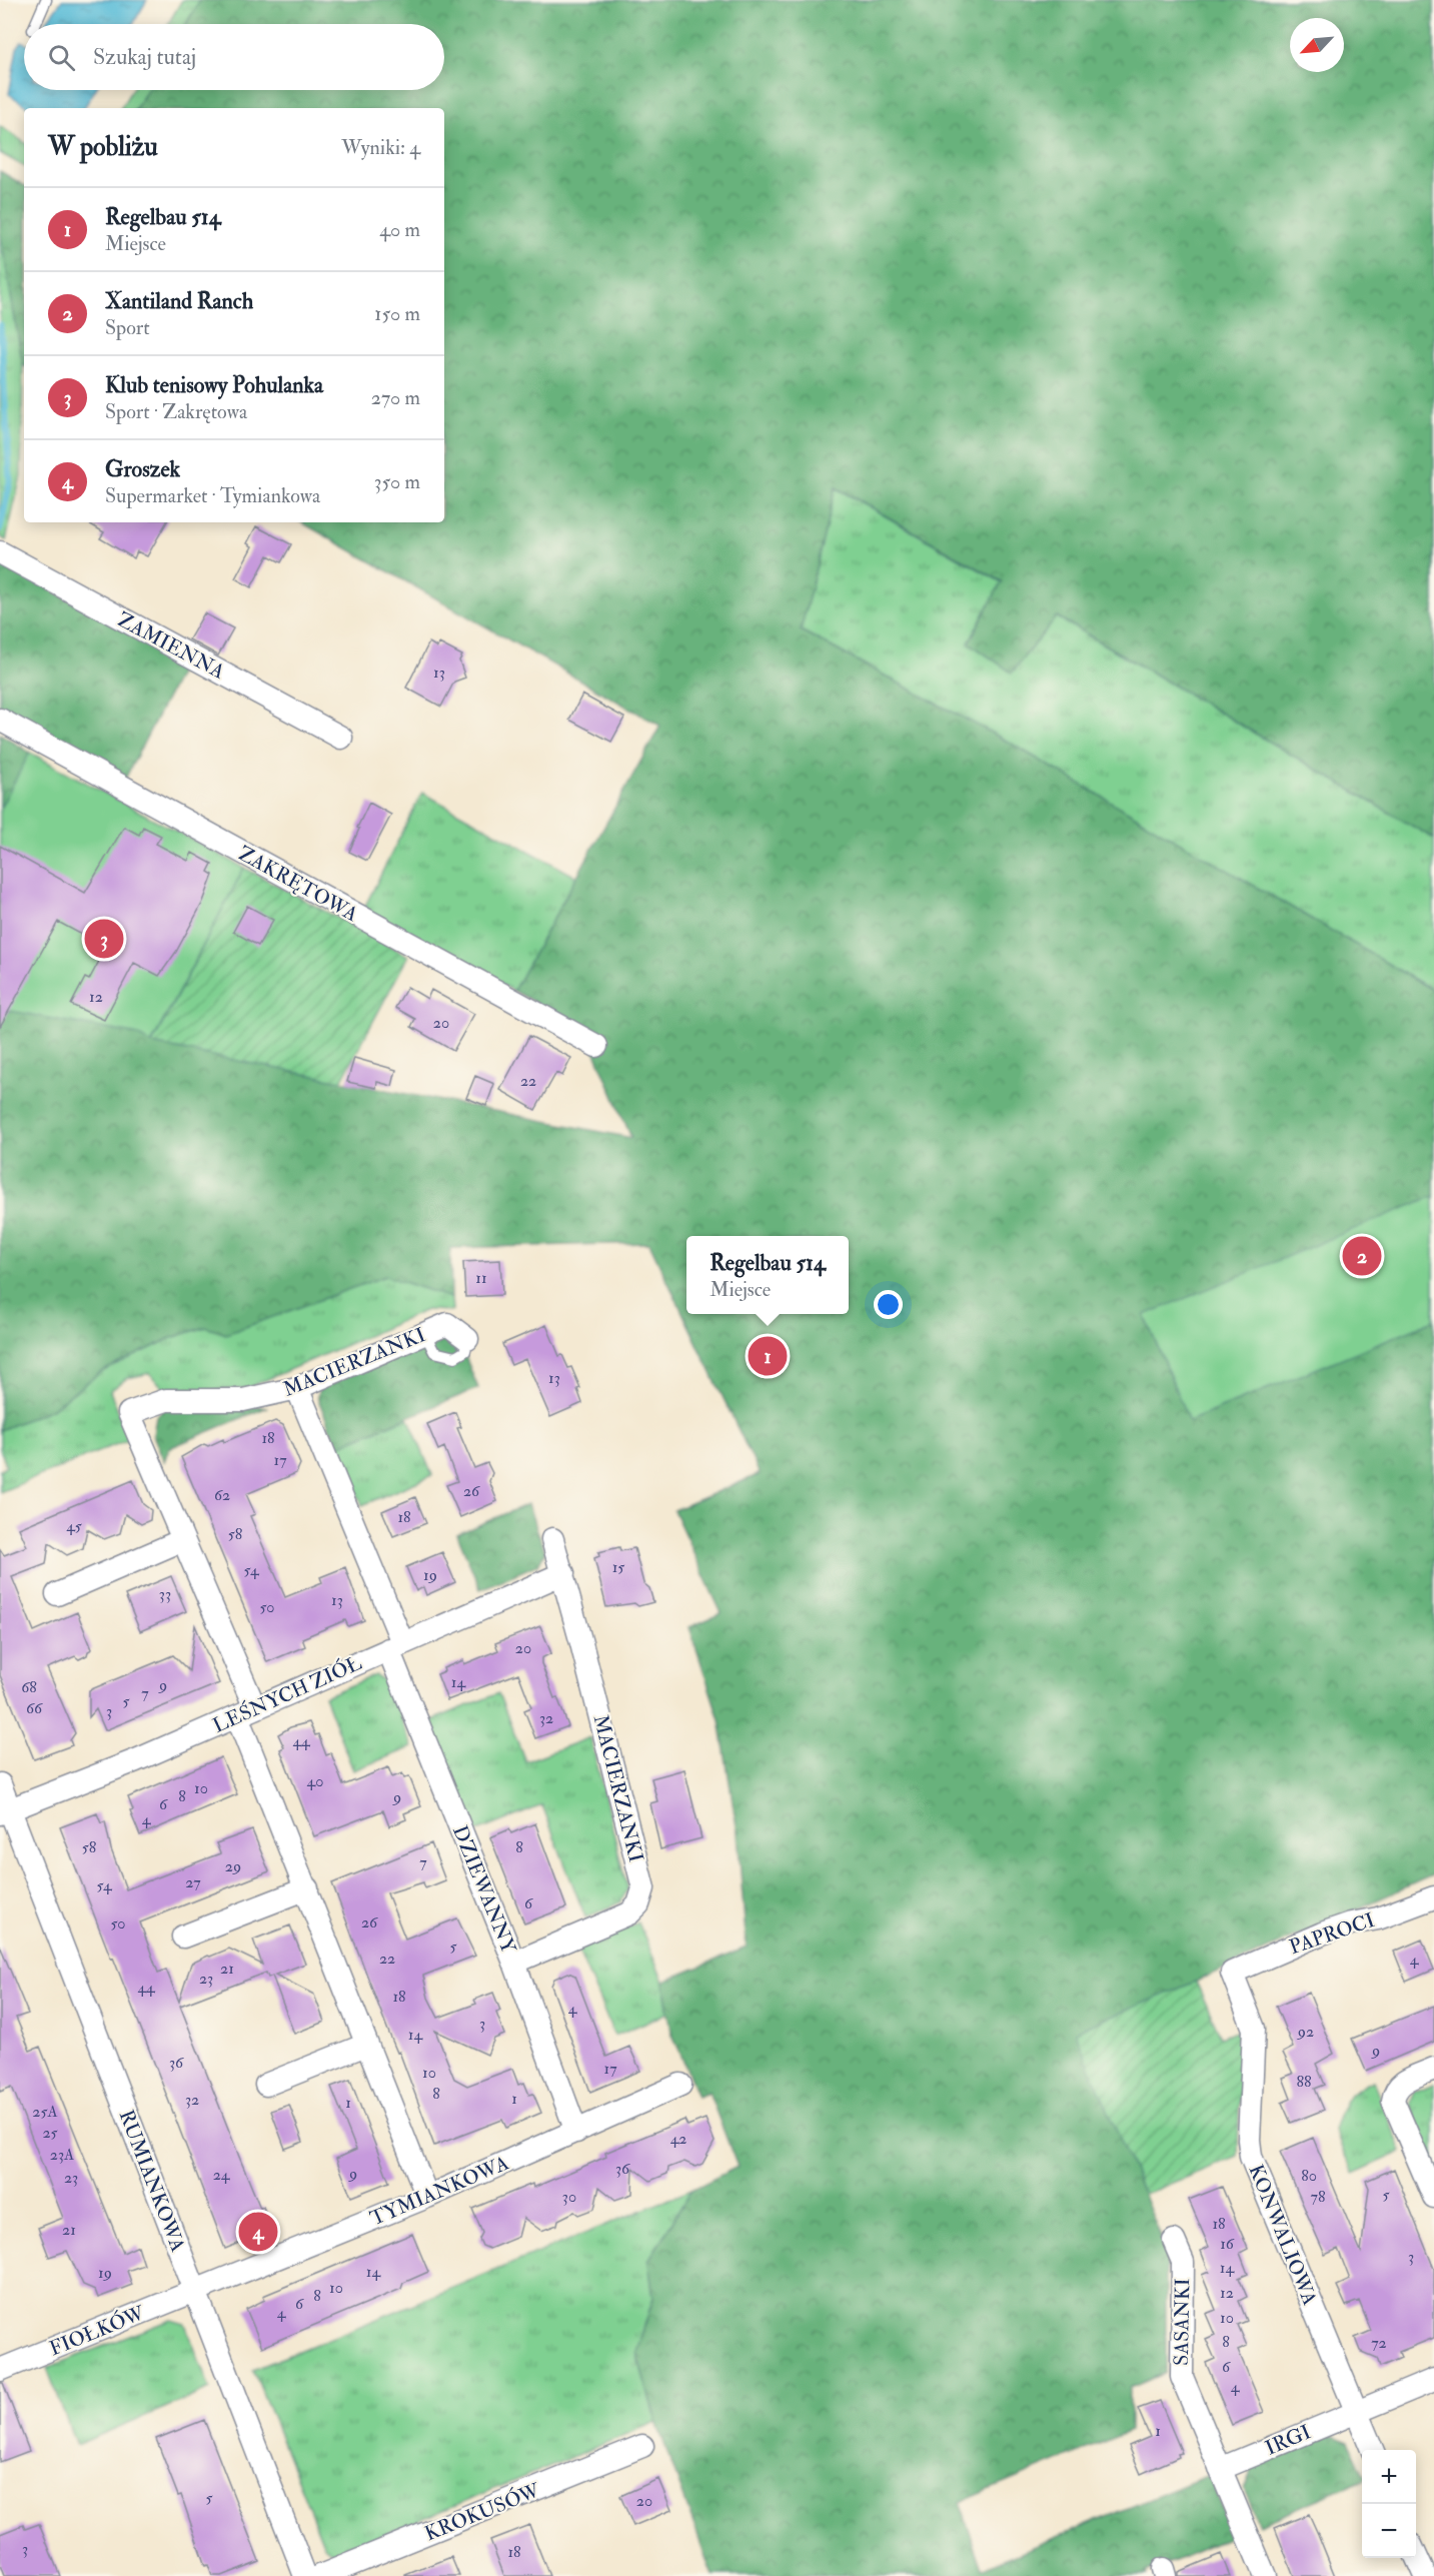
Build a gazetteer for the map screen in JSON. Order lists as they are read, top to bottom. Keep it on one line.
{"streets":{"street":["ZAMIENNA","ZAKRĘTOWA","MACIERZANKI","LEŚNYCH ZIÓŁ","DZIEWANNY","PAPROCI","RUMIANKOWA","TYMIANKOWA","KONWALIOWA","SASANKI","FIOŁKÓW","IRGI","KROKUSÓW"]},"crossings":[["MACIERZANKI","LEŚNYCH ZIÓŁ"],["MACIERZANKI","DZIEWANNY"],["LEŚNYCH ZIÓŁ","DZIEWANNY"],["LEŚNYCH ZIÓŁ","RUMIANKOWA"],["DZIEWANNY","TYMIANKOWA"],["PAPROCI","KONWALIOWA"],["RUMIANKOWA","TYMIANKOWA"],["RUMIANKOWA","FIOŁKÓW"],["TYMIANKOWA","FIOŁKÓW"],["KONWALIOWA","IRGI"],["SASANKI","IRGI"]],"house_numbers":["13","12","20","22","11","13","18","17","26","62","18","45","58","15","54","19","33","13","50","20","14","9","68","7","5","66","3","32","44","40","10","8","9","6","4","58","8","7","29","27","54","6","26","50","5","22","4","21","23","44","18","4","3","92","14","9","36","17","10","88","8","1","32","1","25A","25","42","23A","36","9","24","80","23","5","30","78","18","21","16","3","14","14","19","10","12","8","6","4","10","8","72","6","4","1","5","20","3","18"],"north":"bottom left","page":{"search":"Szukaj tutaj","heading":["W pobliżu","Wyniki: 4"],"list":[{"mark":"1","name":"Regelbau 514","note":"Miejsce","value":"40 m"},{"mark":"2","name":"Xantiland Ranch","note":"Sport","value":"150 m"},{"mark":"3","name":"Klub tenisowy Pohulanka","note":"Sport · Zakrętowa","value":"270 m"},{"mark":"4","name":"Groszek","note":"Supermarket · Tymiankowa","value":"350 m"}],"pins":["3","2","1","4"],"popup":["Regelbau 514","Miejsce"],"map_buttons":["+","−"]}}
